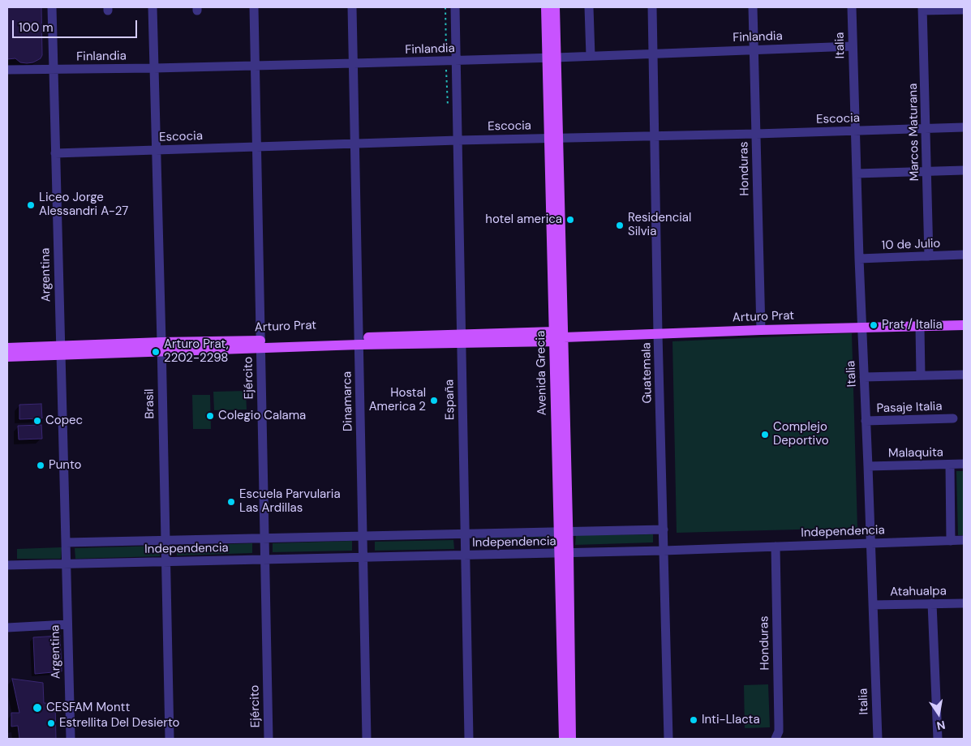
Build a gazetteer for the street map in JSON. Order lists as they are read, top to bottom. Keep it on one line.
{"streets":{"main road":["Arturo Prat","Avenida Grecia"],"street":["Finlandia","Italia","Escocia","Marcos Maturana","Honduras","10 de Julio","Argentina","Guatemala","Ejército","España","Dinamarca","Brasil","Pasaje Italia","Malaquita","Independencia","Atahualpa"]},"crossings":[["Finlandia","Italia"],["Finlandia","Honduras"],["Finlandia","Argentina"],["Finlandia","Avenida Grecia"],["Finlandia","Guatemala"],["Finlandia","Ejército"],["Finlandia","España"],["Finlandia","Dinamarca"],["Finlandia","Brasil"],["Italia","Escocia"],["Italia","10 de Julio"],["Italia","Arturo Prat"],["Italia","Pasaje Italia"],["Italia","Malaquita"],["Italia","Independencia"],["Italia","Atahualpa"],["Escocia","Marcos Maturana"],["Escocia","Honduras"],["Escocia","Argentina"],["Escocia","Avenida Grecia"],["Escocia","Guatemala"],["Escocia","Ejército"],["Escocia","España"],["Escocia","Dinamarca"],["Escocia","Brasil"],["Marcos Maturana","10 de Julio"],["Honduras","Arturo Prat"],["Honduras","Independencia"],["Argentina","Arturo Prat"],["Argentina","Independencia"],["Arturo Prat","Avenida Grecia"],["Arturo Prat","Guatemala"],["Arturo Prat","Ejército"],["Arturo Prat","España"],["Arturo Prat","Dinamarca"],["Arturo Prat","Brasil"],["Avenida Grecia","Independencia"],["Guatemala","Independencia"],["Ejército","Independencia"],["España","Independencia"],["Dinamarca","Independencia"],["Brasil","Independencia"]],"places":["Liceo Jorge Alessandri A-27","hotel america","Residencial Silvia","Prat / Italia","Arturo Prat, 2202-2298","Hostal America 2","Colegio Calama","Copec","Complejo Deportivo","Punto","Escuela Parvularia Las Ardillas","CESFAM Montt","Inti-Llacta","Estrellita Del Desierto"],"scale_bar":"100 m","north":"bottom"}
